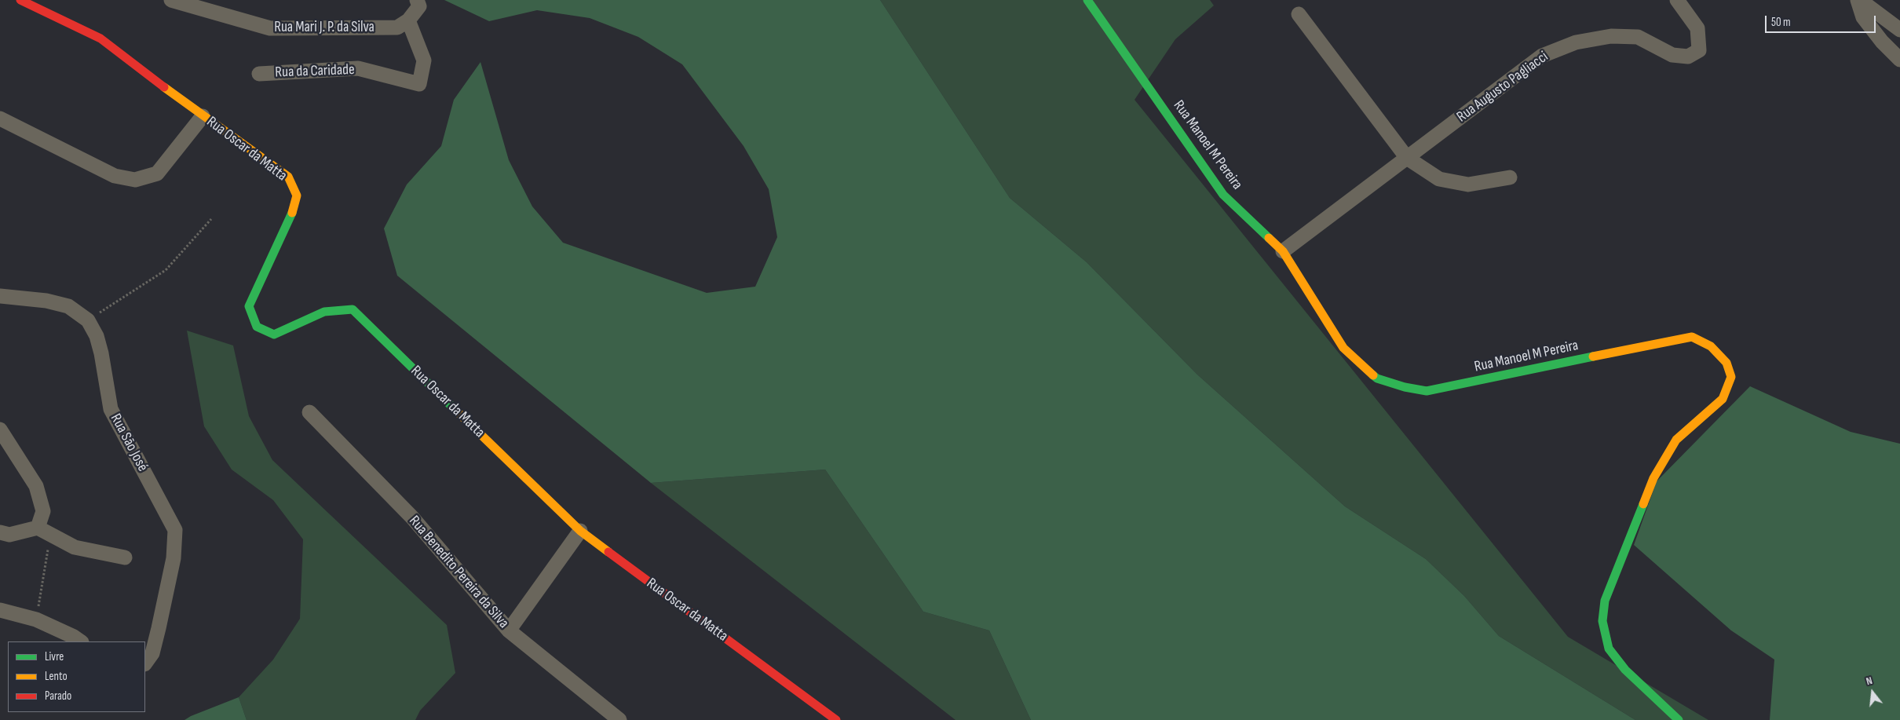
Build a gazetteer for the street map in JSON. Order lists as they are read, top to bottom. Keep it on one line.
{"streets":{"street":["Rua Mari J. P. da Silva","Rua da Caridade","Rua Augusto Pagliacci","Rua Manoel M Pereira","Rua Oscar da Matta","Rua São José","Rua Benedito Pereira da Silva"]},"crossings":[["Rua Mari J. P. da Silva","Rua da Caridade"],["Rua Augusto Pagliacci","Rua Manoel M Pereira"]],"legend":["Livre","Lento","Parado"],"scale_bar":"50 m","north":"top"}
